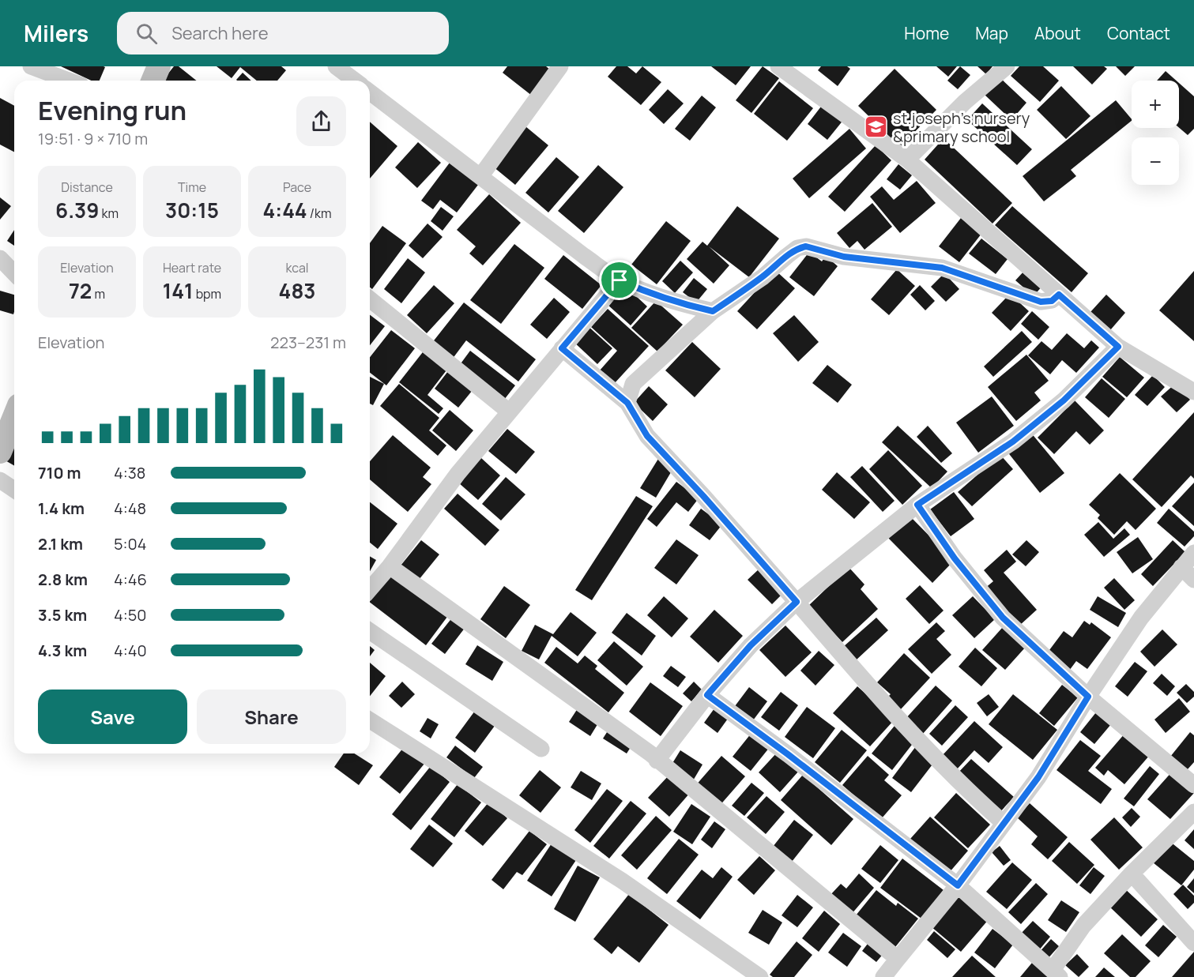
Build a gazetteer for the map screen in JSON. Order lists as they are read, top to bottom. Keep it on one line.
{"places":{"school or university":["st.joseph's nursery &primary school"]},"page":{"header":"Milers","search":"Search here","nav":["Home","Map","About","Contact"],"map_buttons":["+","−"],"heading":["Evening run","19:51 · 9 × 710 m"],"stats":[["Distance","6.39 km"],["Time","30:15"],["Pace","4:44 /km"],["Elevation","72 m"],["Heart rate","141 bpm"],["kcal","483"]],"chart":["Elevation","223–231 m"],"list":[{"name":"710 m","note":"4:38"},{"name":"1.4 km","note":"4:48"},{"name":"2.1 km","note":"5:04"},{"name":"2.8 km","note":"4:46"},{"name":"3.5 km","note":"4:50"},{"name":"4.3 km","note":"4:40"}],"buttons":["Save","Share"]}}
